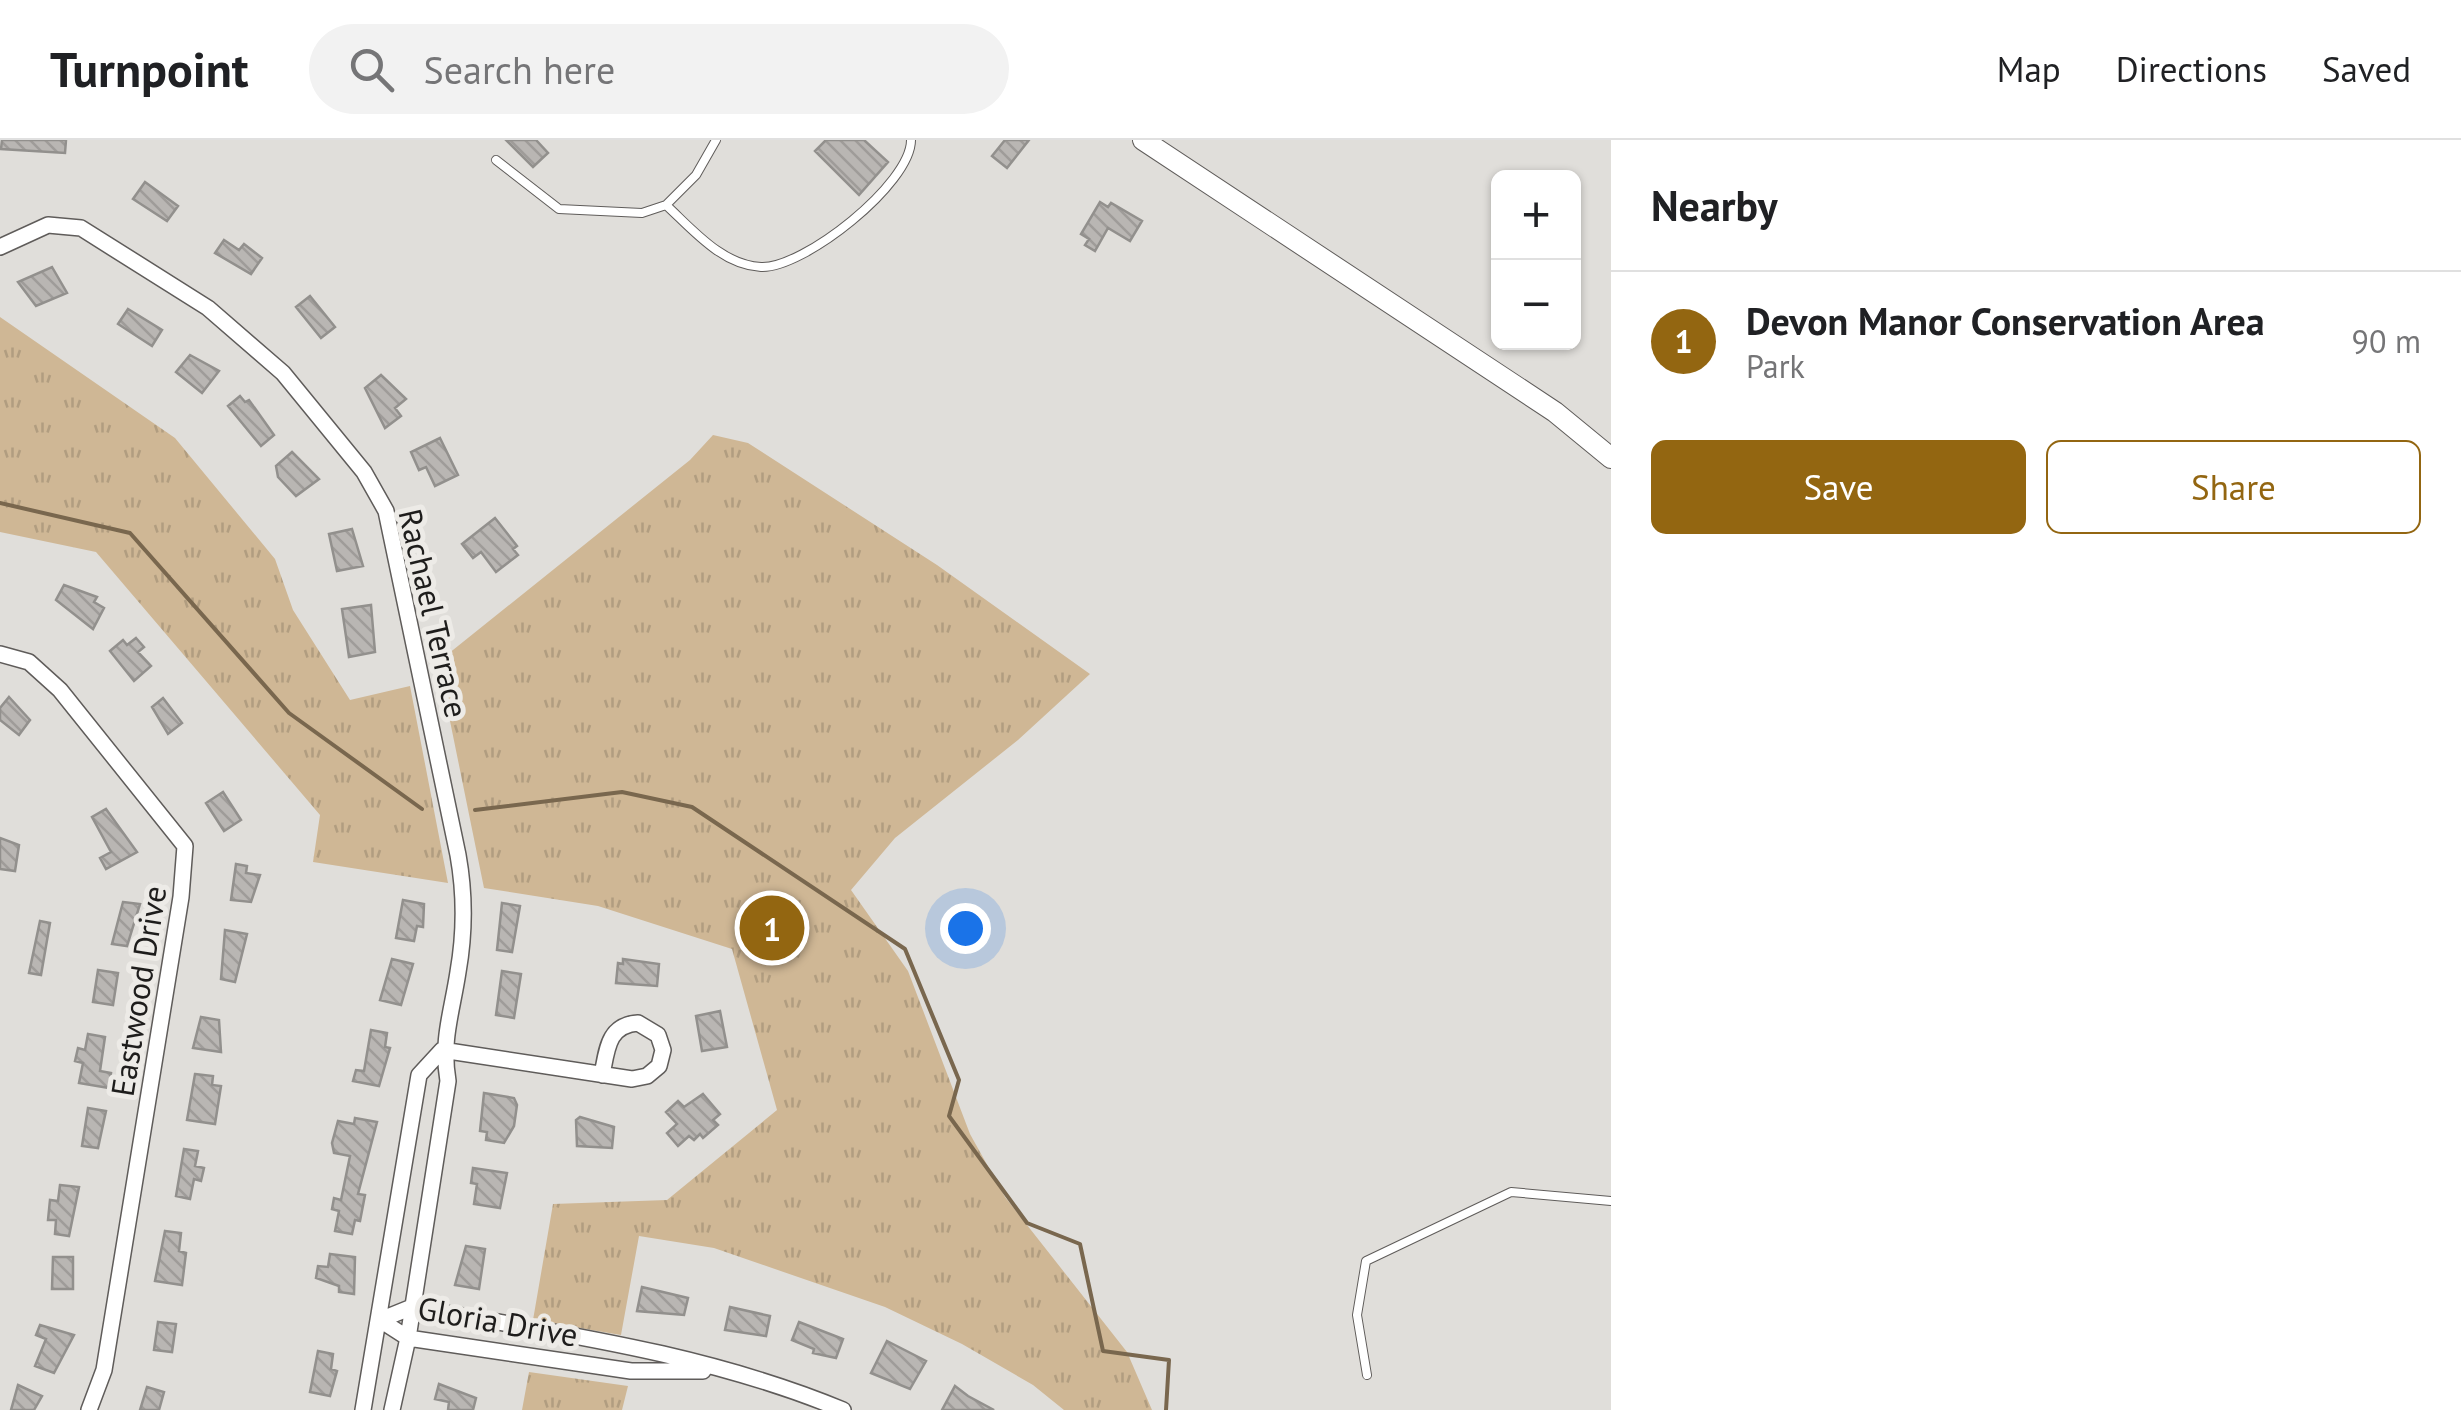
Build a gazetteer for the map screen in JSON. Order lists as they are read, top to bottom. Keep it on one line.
{"streets":{"street":["Rachael Terrace","Eastwood Drive","Gloria Drive"]},"crossings":[["Rachael Terrace","Gloria Drive"]],"page":{"header":"Turnpoint","search":"Search here","nav":["Map","Directions","Saved"],"heading":"Nearby","map_buttons":["+","−"],"list":[{"mark":"1","name":"Devon Manor Conservation Area","note":"Park","value":"90 m"}],"buttons":["Save","Share"],"pins":"1"}}
